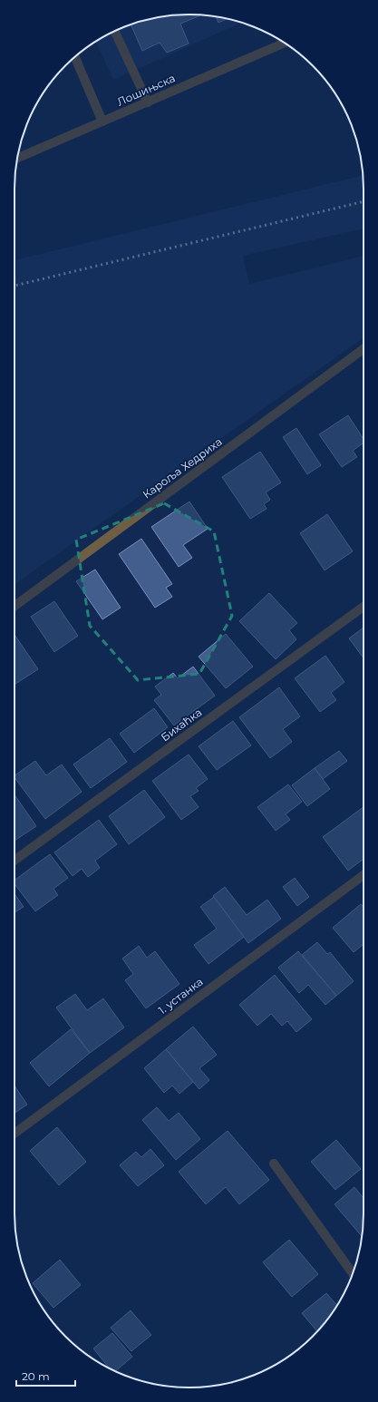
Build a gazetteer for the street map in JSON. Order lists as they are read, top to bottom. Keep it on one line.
{"streets":{"street":["Лошињска","Кароља Хедриха","Бихаћка","1. устанка"]},"scale_bar":"20 m"}
